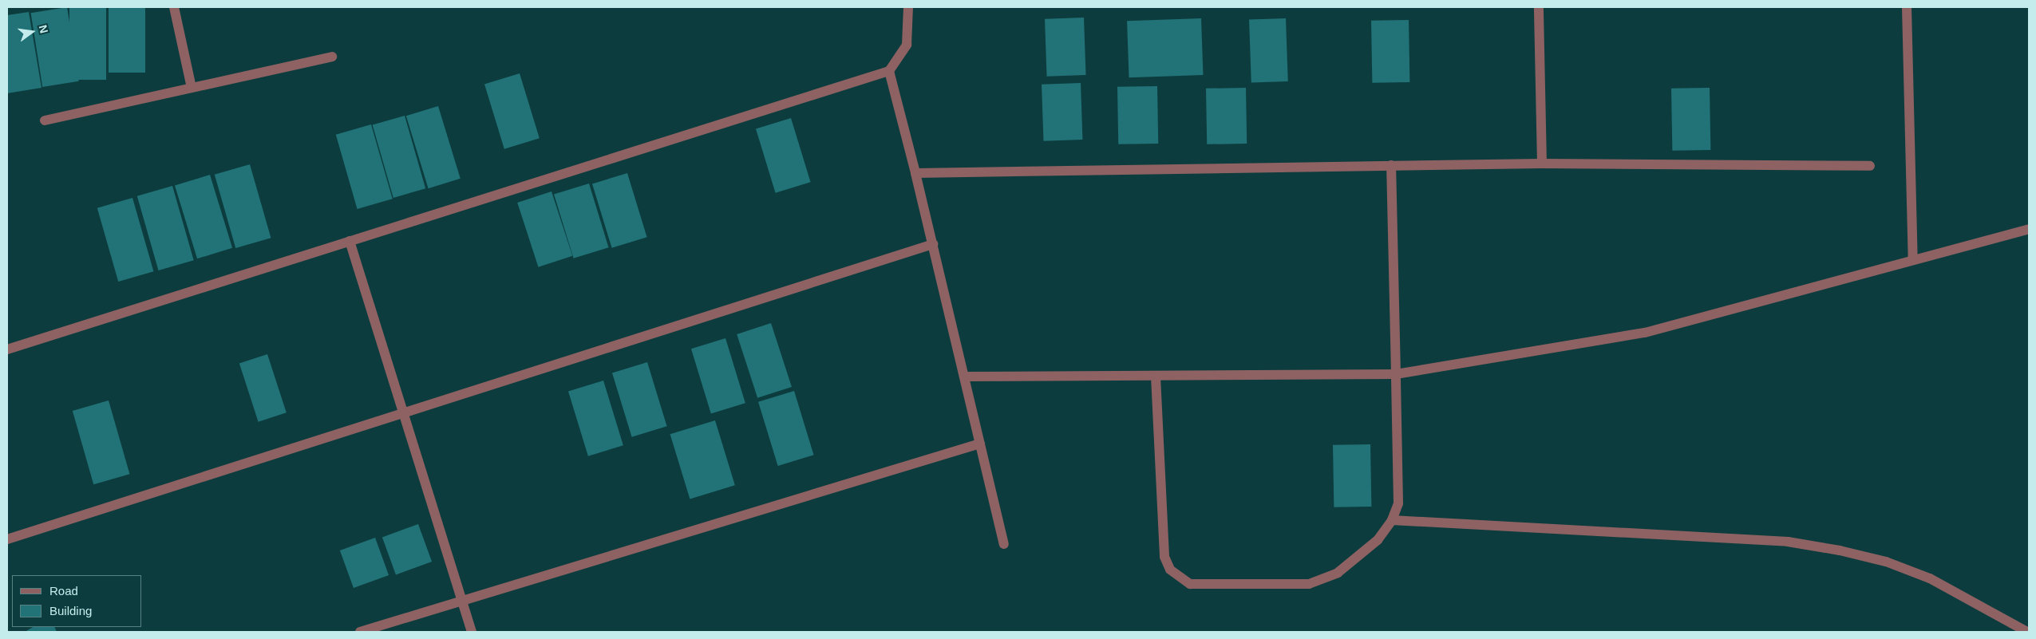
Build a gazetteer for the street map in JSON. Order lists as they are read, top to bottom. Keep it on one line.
{"legend":["Road","Building"],"north":"right"}
